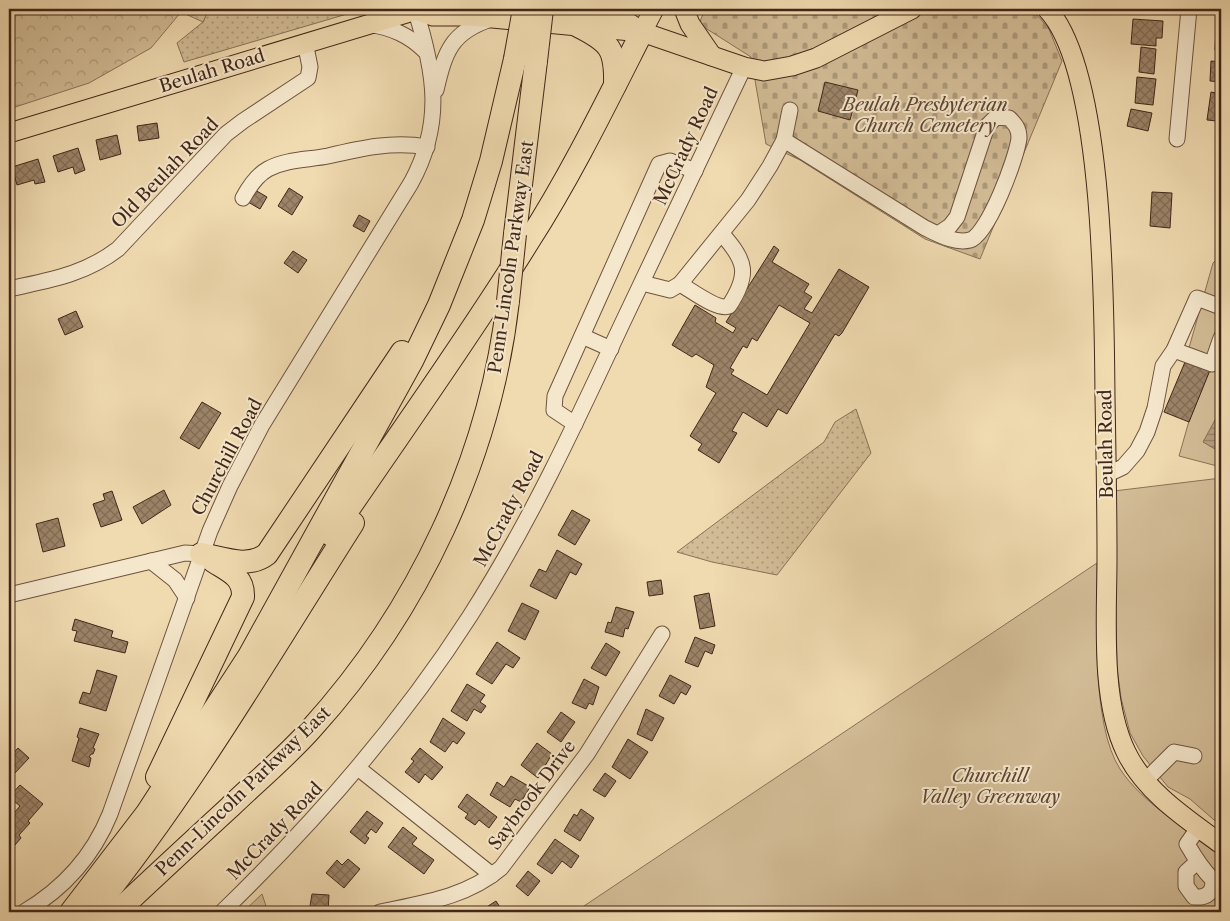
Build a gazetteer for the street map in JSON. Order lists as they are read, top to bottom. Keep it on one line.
{"streets":{"highway":["Penn-Lincoln Parkway East"],"main road":["Beulah Road"],"street":["McCrady Road","Old Beulah Road","Churchill Road","Saybrook Drive"]},"crossings":[["Beulah Road","Old Beulah Road"],["Beulah Road","Churchill Road"]],"parks":["Beulah Presbyterian Church Cemetery","Churchill Valley Greenway"]}
